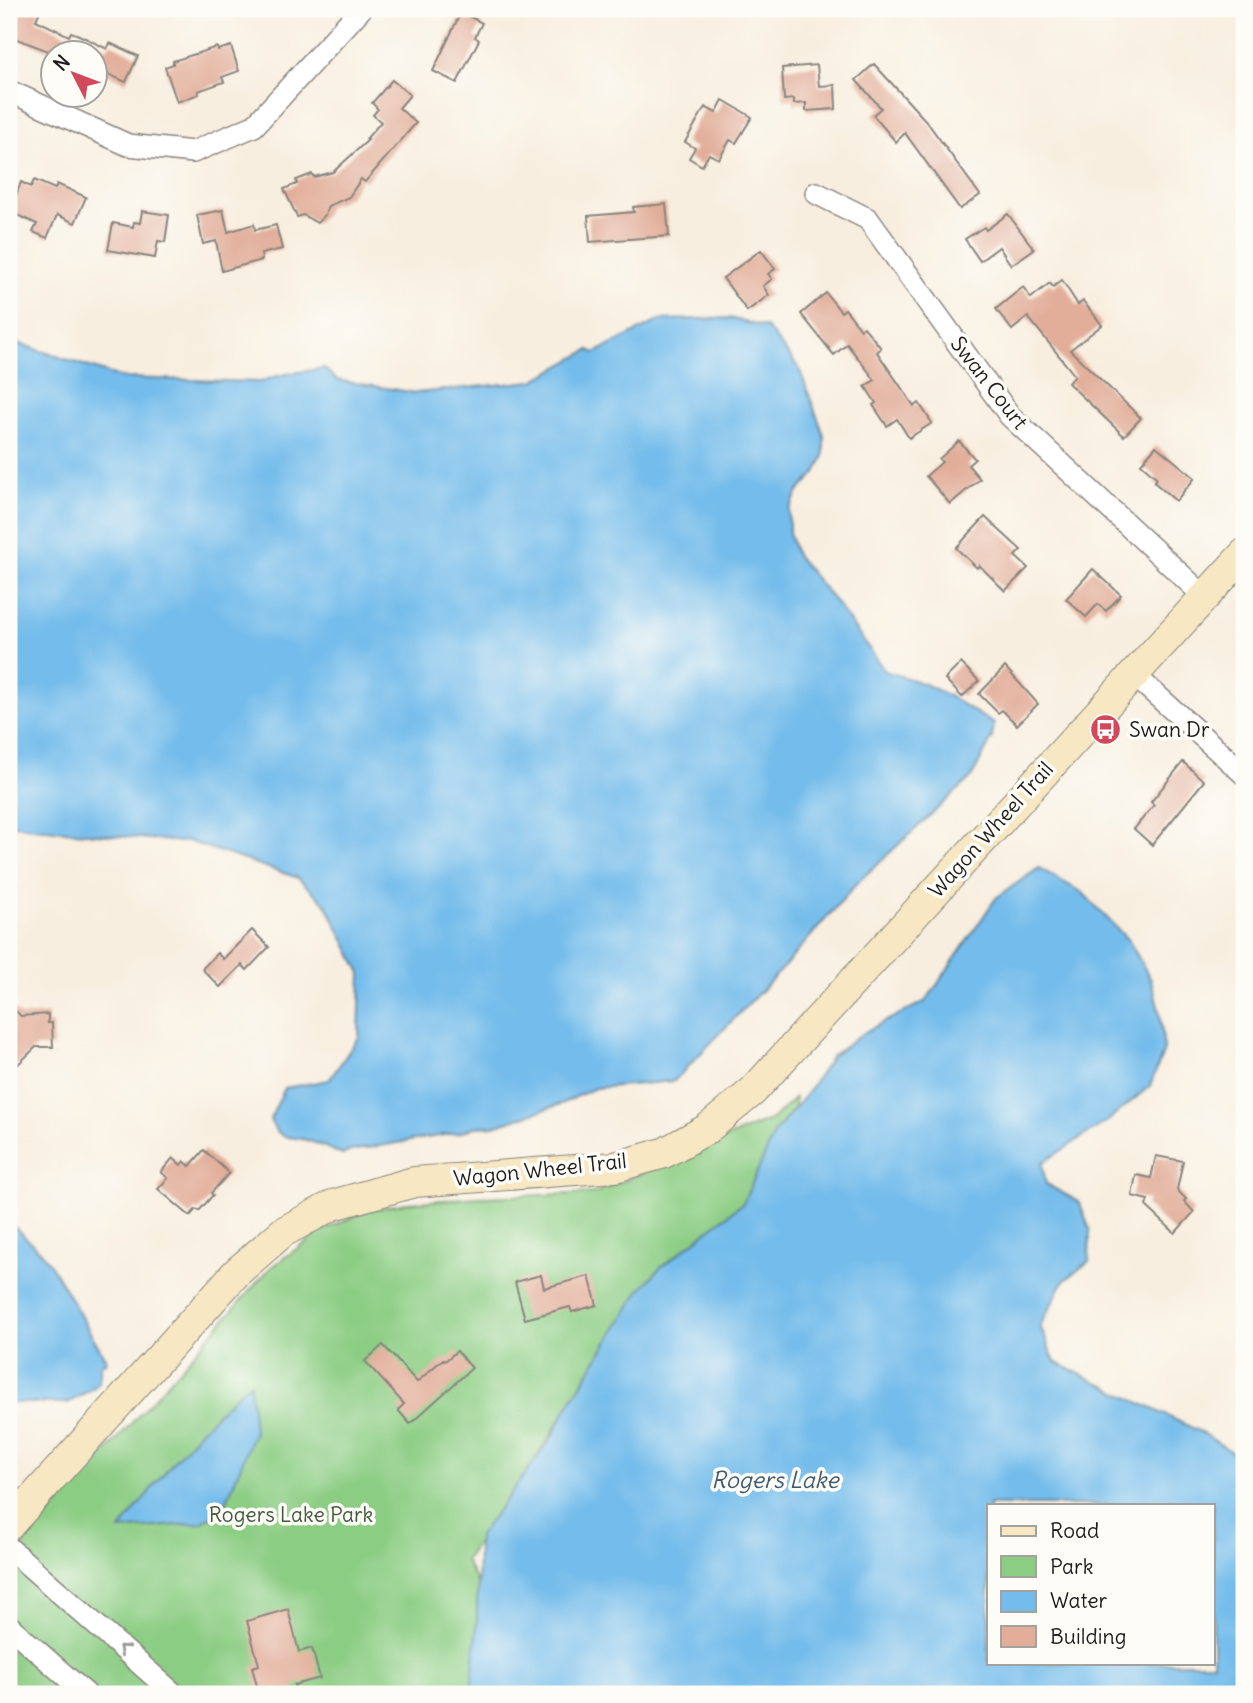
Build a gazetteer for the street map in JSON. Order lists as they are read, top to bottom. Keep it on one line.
{"streets":{"street":["Swan Court","Wagon Wheel Trail"]},"crossings":[["Swan Court","Wagon Wheel Trail"]],"water":["Rogers Lake"],"parks":["Rogers Lake Park"],"places":{"bus stop":["Swan Dr"]},"legend":["Road","Park","Water","Building"],"north":"top left"}
